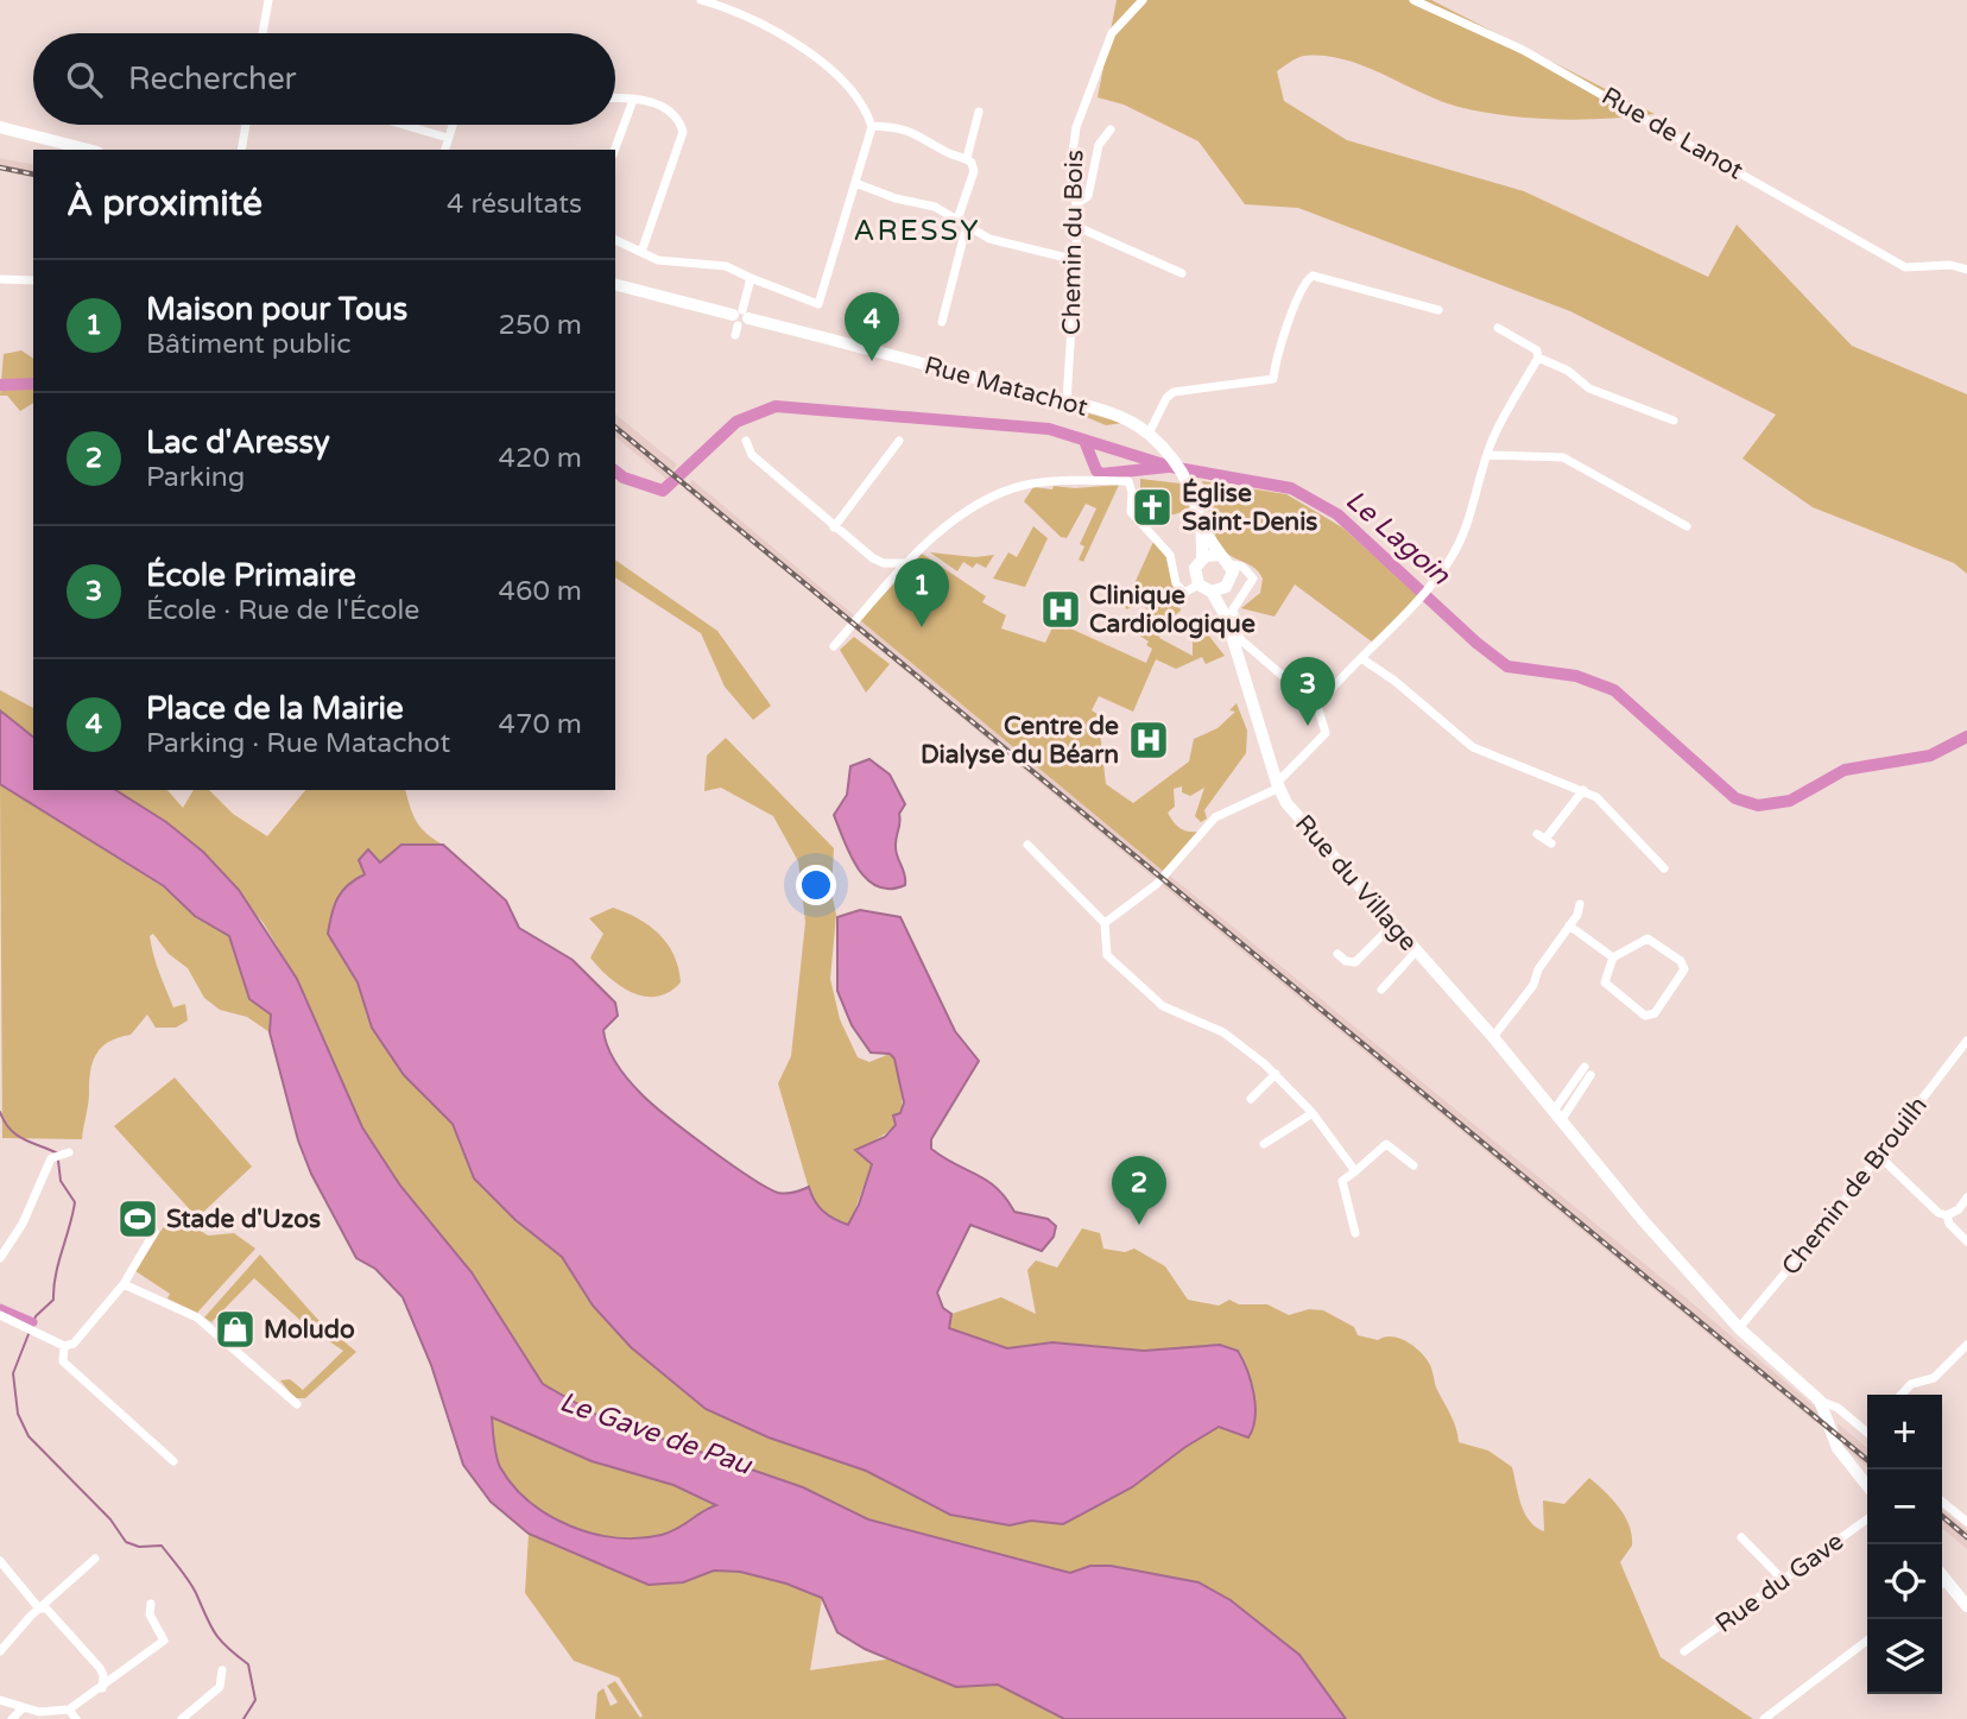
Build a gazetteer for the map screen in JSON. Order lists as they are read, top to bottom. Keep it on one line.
{"streets":{"main road":["Rue Matachot","Rue du Village"],"street":["Rue de Lanot","Chemin du Bois","Chemin de Brouilh","Rue du Gave"]},"crossings":[["Chemin du Bois","Rue Matachot"],["Rue Matachot","Rue du Village"],["Rue du Village","Chemin de Brouilh"]],"districts":["ARESSY"],"water":["Le Lagoin","Le Gave de Pau"],"places":{"church":["Église Saint-Denis"],"hospital":["Clinique Cardiologique","Centre de Dialyse du Béarn"],"sports":["Stade d'Uzos"],"shop":["Moludo"]},"page":{"search":"Rechercher","heading":["À proximité","4 résultats"],"list":[{"mark":"1","name":"Maison pour Tous","note":"Bâtiment public","value":"250 m"},{"mark":"2","name":"Lac d'Aressy","note":"Parking","value":"420 m"},{"mark":"3","name":"École Primaire","note":"École · Rue de l'École","value":"460 m"},{"mark":"4","name":"Place de la Mairie","note":"Parking · Rue Matachot","value":"470 m"}],"pins":["4","1","3","2"],"map_buttons":["+","−"]}}
